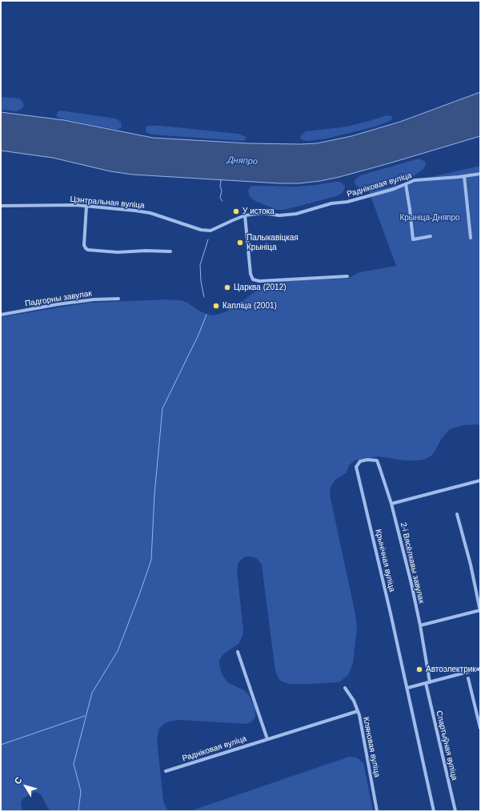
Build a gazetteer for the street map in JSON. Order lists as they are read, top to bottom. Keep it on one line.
{"streets":{"street":["Радніковая вуліца","Цэнтральная вуліца","Падгорны завулак","Крынічная вуліца","2-і Вясёлкавы завулак","Спартыўная вуліца","Кляновая вуліца"]},"crossings":[["Радніковая вуліца","Цэнтральная вуліца"],["Радніковая вуліца","Кляновая вуліца"],["Крынічная вуліца","2-і Вясёлкавы завулак"],["2-і Вясёлкавы завулак","Спартыўная вуліца"]],"water":["Дняпро"],"parks":["Крыніца-Дняпро"],"places":["У истока","Палыкавіцкая Крыніца","Царква (2012)","Капліца (2001)","Автоэлектрик"],"north":"top left"}
